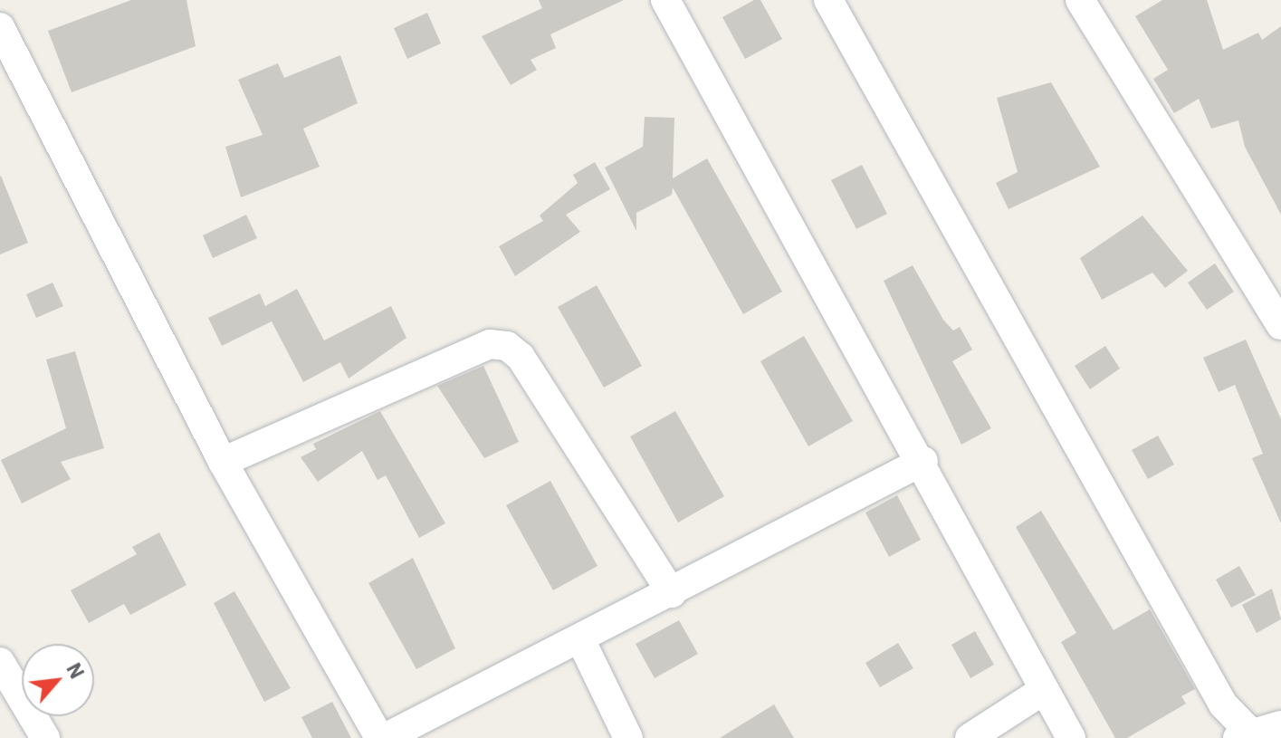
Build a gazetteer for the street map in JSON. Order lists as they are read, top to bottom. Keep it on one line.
{"north":"top right"}
